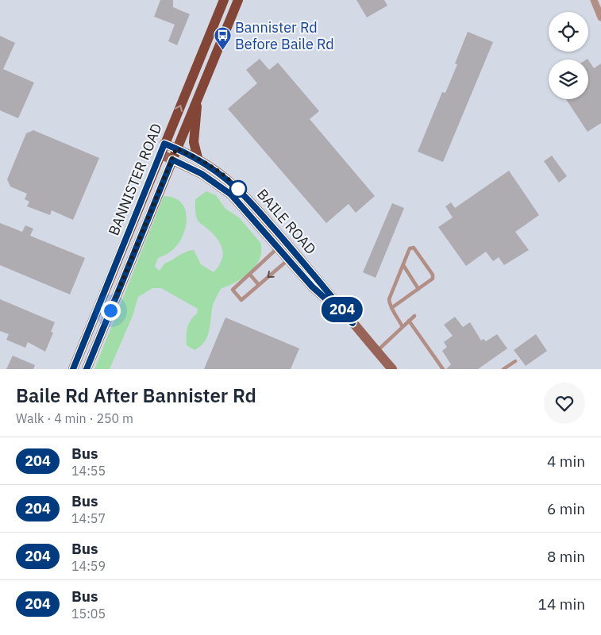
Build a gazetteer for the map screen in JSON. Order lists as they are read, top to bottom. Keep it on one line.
{"streets":{"main road":["BANNISTER ROAD"],"street":["BAILE ROAD"]},"crossings":[["BANNISTER ROAD","BAILE ROAD"]],"places":{"bus stop":["Bannister Rd Before Baile Rd"]},"lines":["bus line 204"],"page":{"on_map":"204","heading":["Baile Rd After Bannister Rd","Walk · 4 min · 250 m"],"list":[{"mark":"204","name":"Bus","note":"14:55","value":"4 min"},{"mark":"204","name":"Bus","note":"14:57","value":"6 min"},{"mark":"204","name":"Bus","note":"14:59","value":"8 min"},{"mark":"204","name":"Bus","note":"15:05","value":"14 min"}]}}
